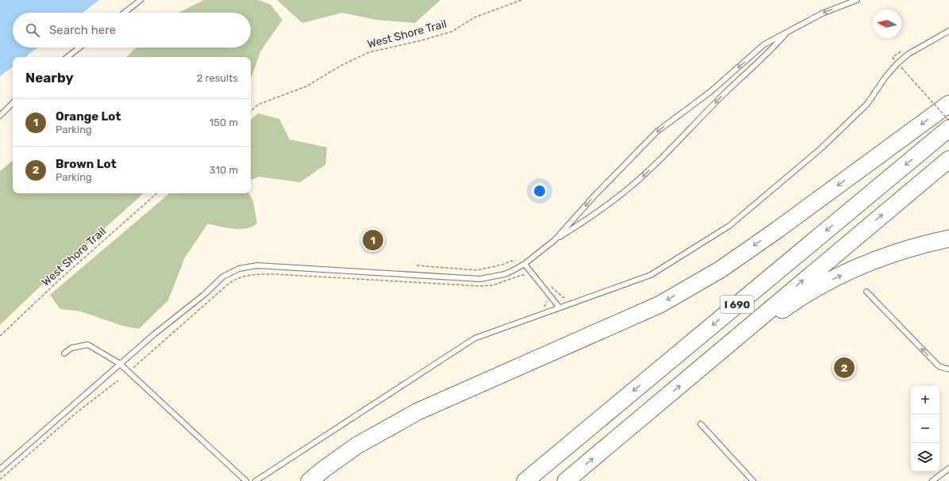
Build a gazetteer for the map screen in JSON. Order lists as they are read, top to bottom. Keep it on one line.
{"streets":{"highway":["I 690"],"path":["West Shore Trail"]},"north":"left","page":{"search":"Search here","heading":["Nearby","2 results"],"list":[{"mark":"1","name":"Orange Lot","note":"Parking","value":"150 m"},{"mark":"2","name":"Brown Lot","note":"Parking","value":"310 m"}],"pins":["1","2"],"map_buttons":["+","−"]}}
